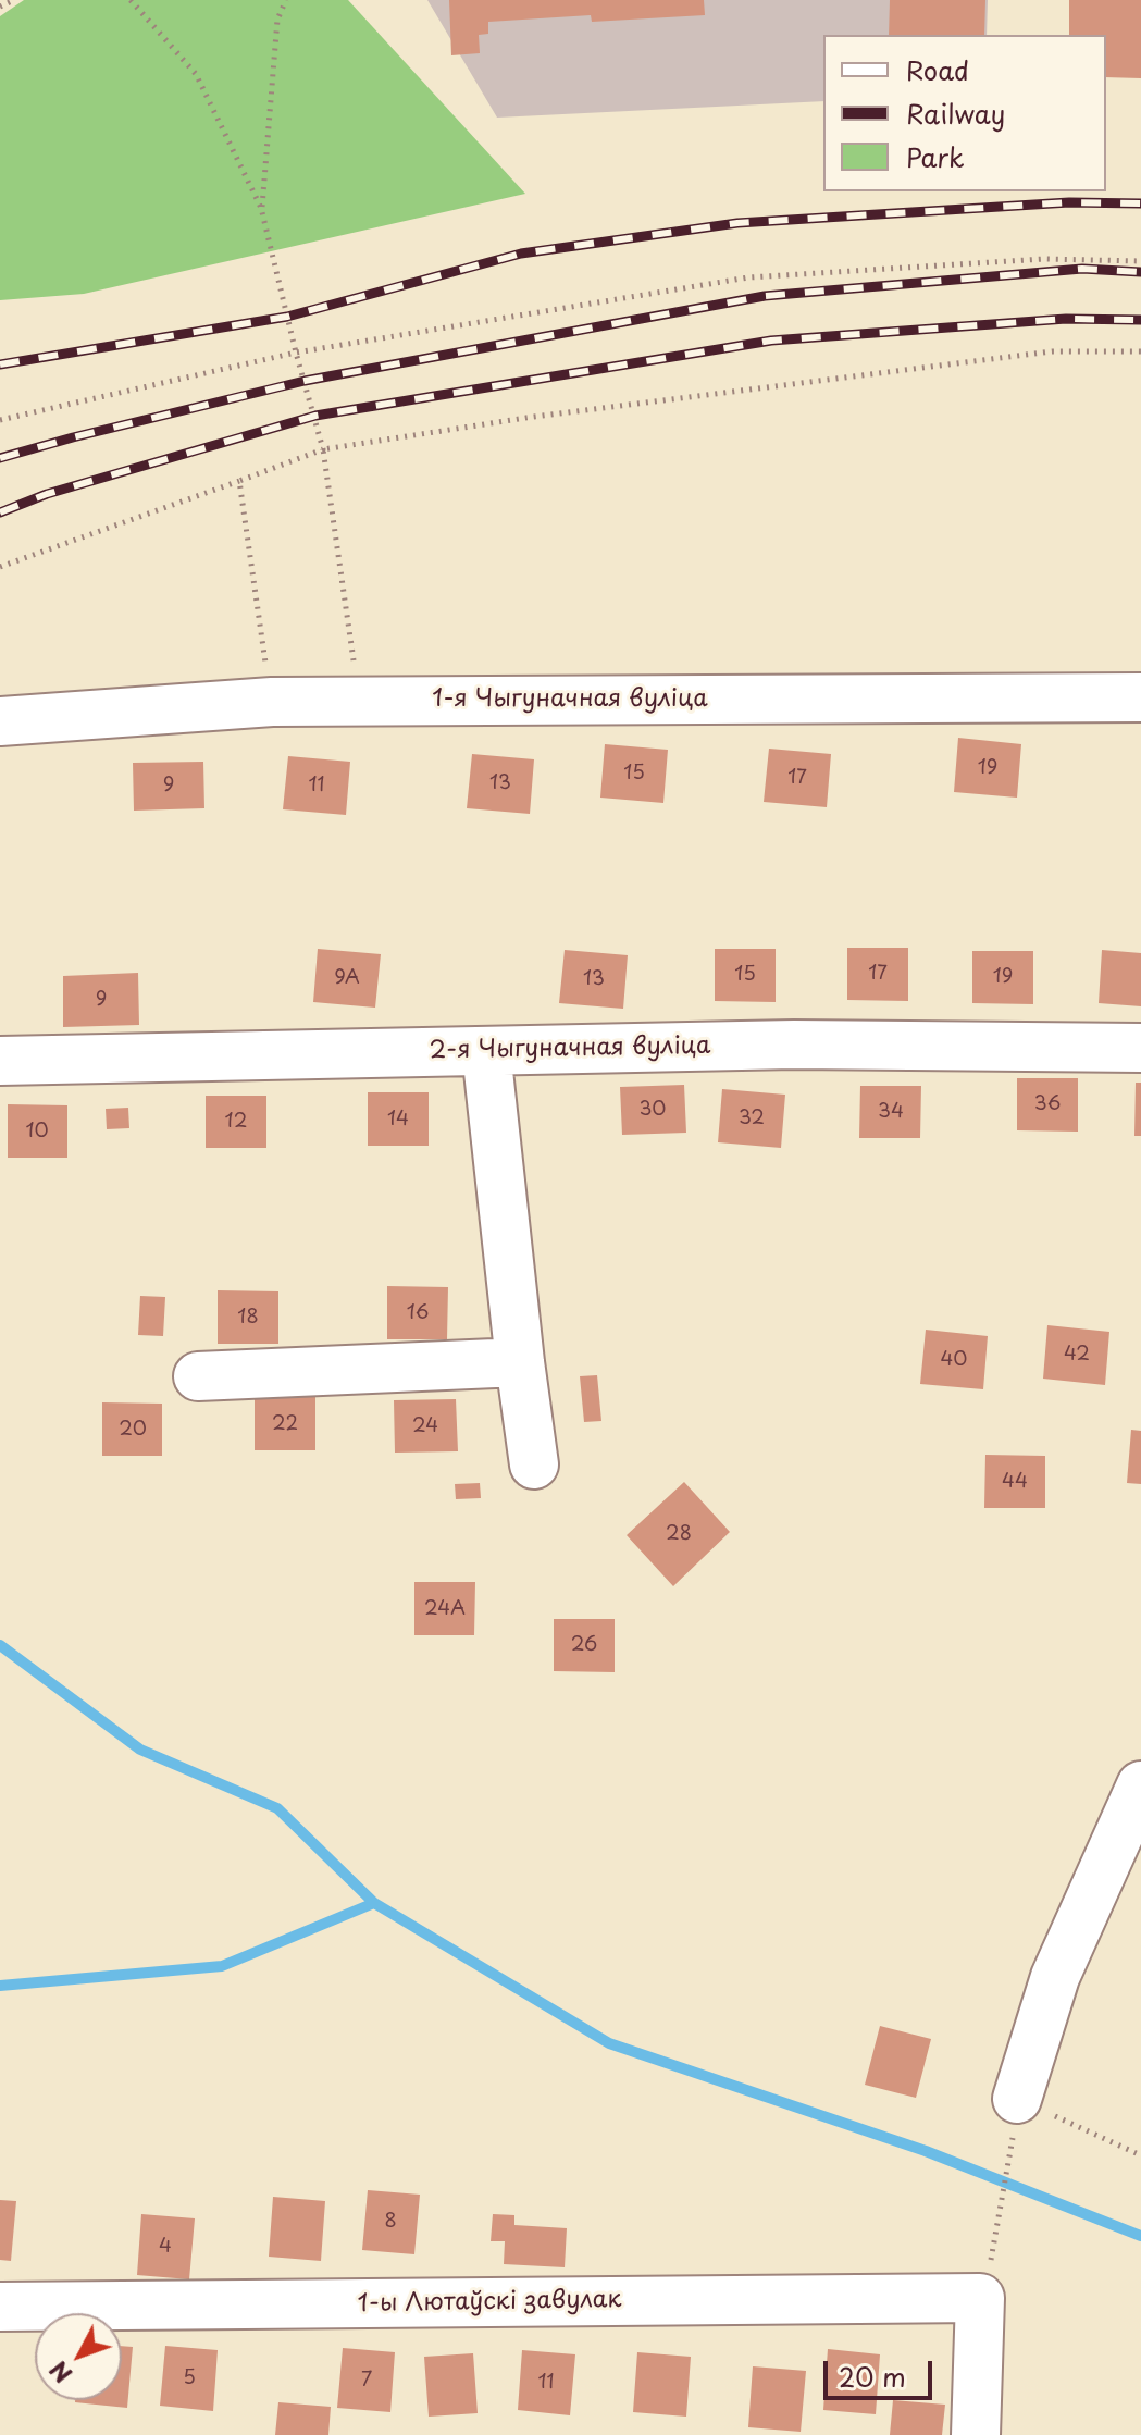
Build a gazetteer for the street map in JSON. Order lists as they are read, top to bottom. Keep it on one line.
{"streets":{"street":["1-я Чыгуначная вуліца","2-я Чыгуначная вуліца","1-ы Лютаўскі завулак"]},"house_numbers":["19","15","17","13","9","11","17","15","19","9А","13","9","36","30","34","32","14","12","10","16","18","42","40","22","24","20","44","28","24А","26","8","4","5","7","11"],"legend":["Road","Railway","Park"],"scale_bar":"20 m","north":"bottom left"}
